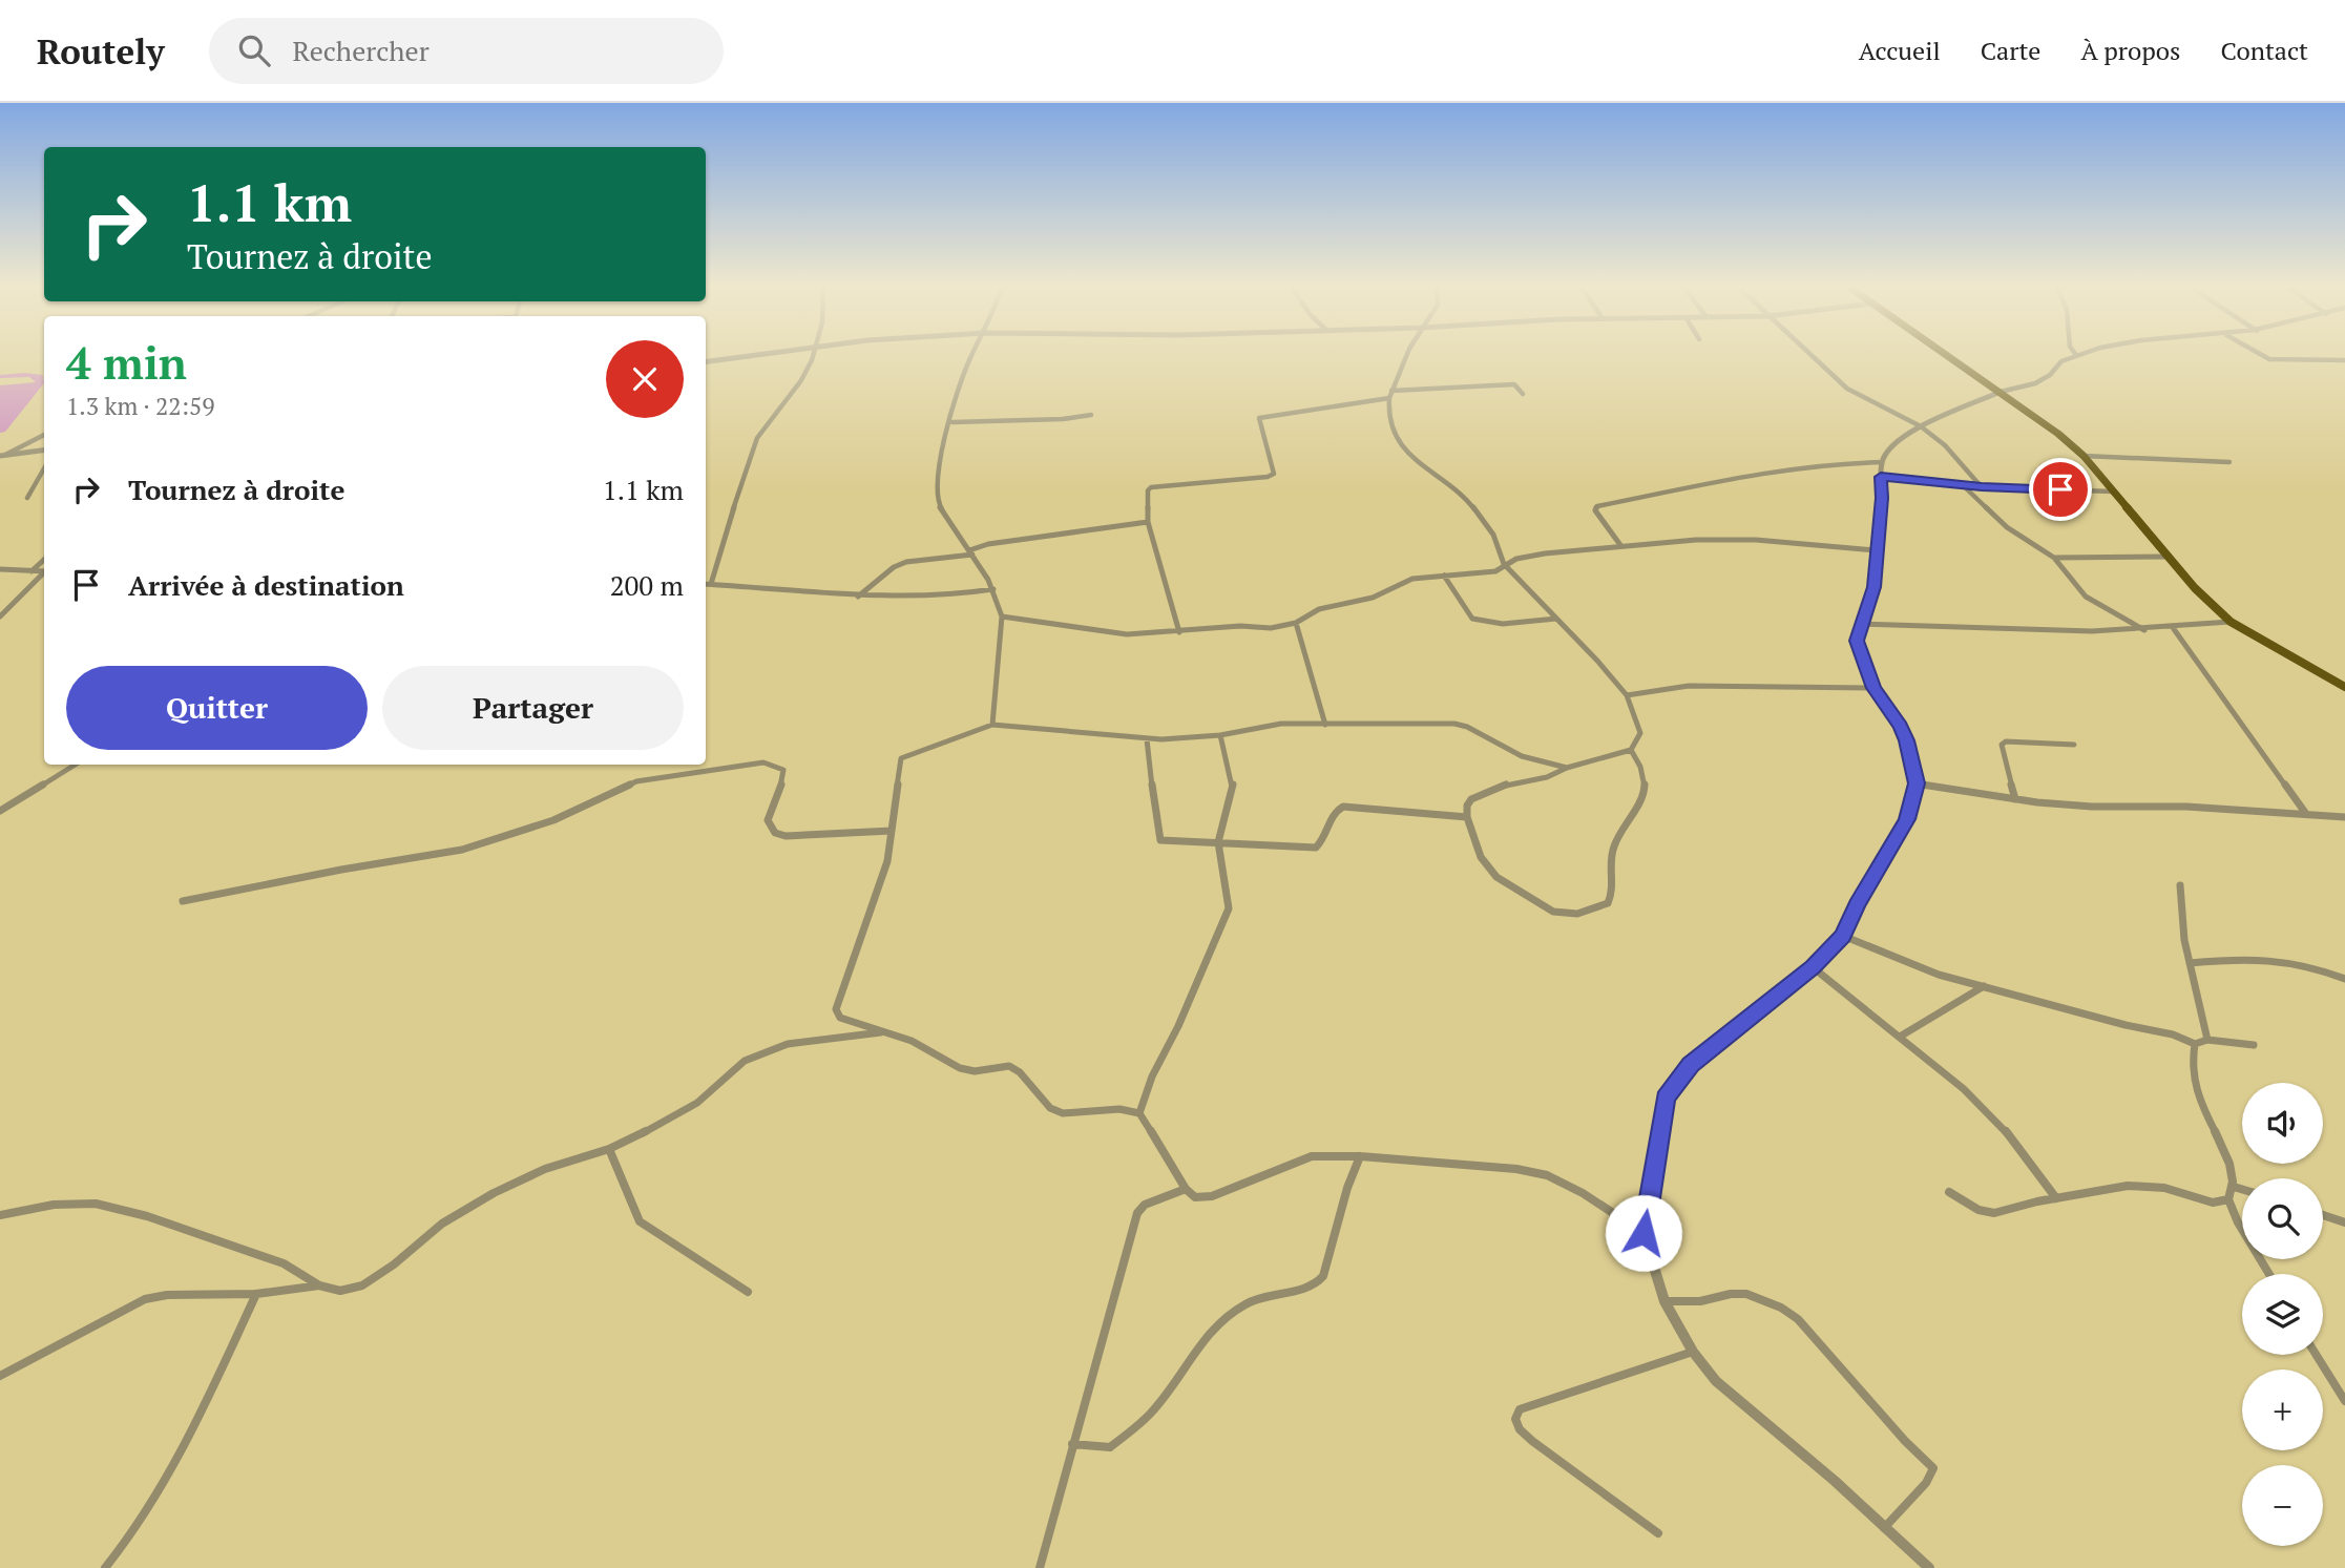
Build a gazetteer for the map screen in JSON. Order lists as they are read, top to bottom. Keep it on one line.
{"page":{"header":"Routely","search":"Rechercher","nav":["Accueil","Carte","À propos","Contact"],"turn":["1.1 km","Tournez à droite"],"heading":["4 min","1.3 km · 22:59"],"list":[{"name":"Tournez à droite","value":"1.1 km"},{"name":"Arrivée à destination","value":"200 m"}],"buttons":["Quitter","Partager"],"map_buttons":["+","−"]}}
